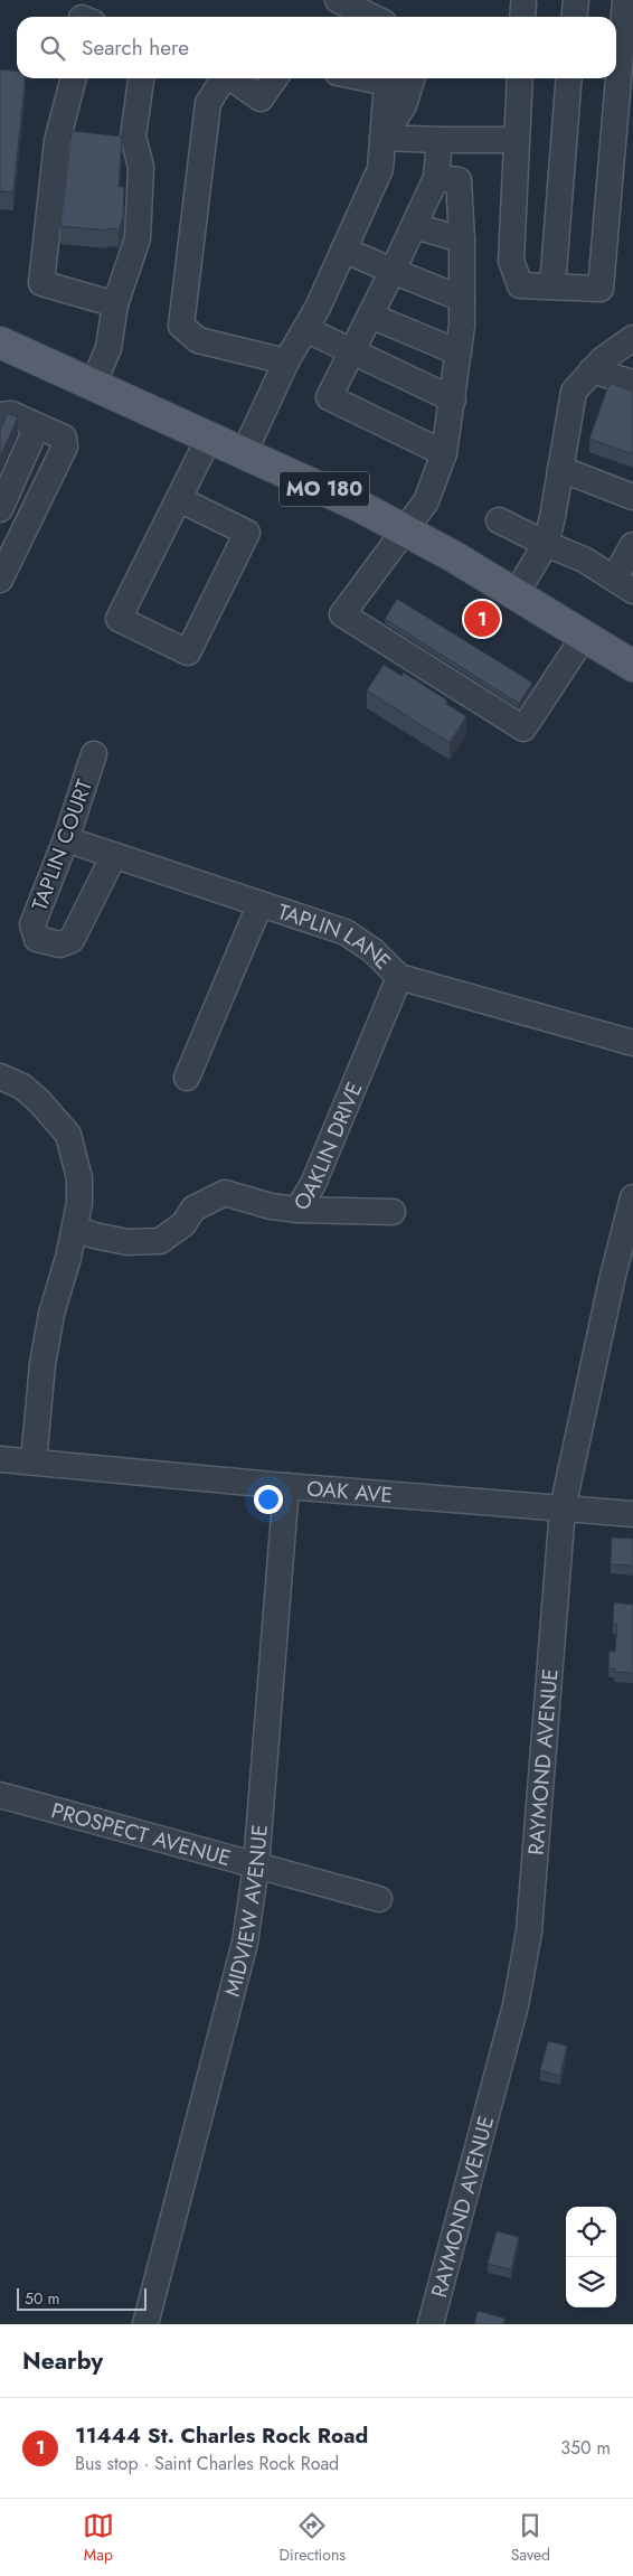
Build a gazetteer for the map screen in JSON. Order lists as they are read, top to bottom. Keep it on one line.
{"streets":{"main road":["MO 180"],"street":["TAPLIN COURT","TAPLIN LANE","OAKLIN DRIVE","OAK AVE","RAYMOND AVENUE","PROSPECT AVENUE","MIDVIEW AVENUE"]},"crossings":[["TAPLIN COURT","TAPLIN LANE"],["TAPLIN LANE","OAKLIN DRIVE"],["OAK AVE","RAYMOND AVENUE"],["OAK AVE","MIDVIEW AVENUE"],["PROSPECT AVENUE","MIDVIEW AVENUE"]],"scale_bar":"50 m","page":{"search":"Search here","pins":"1","scale":"50 m","heading":"Nearby","list":[{"mark":"1","name":"11444 St. Charles Rock Road","note":"Bus stop · Saint Charles Rock Road","value":"350 m"}],"nav":["Map","Directions","Saved"]}}
